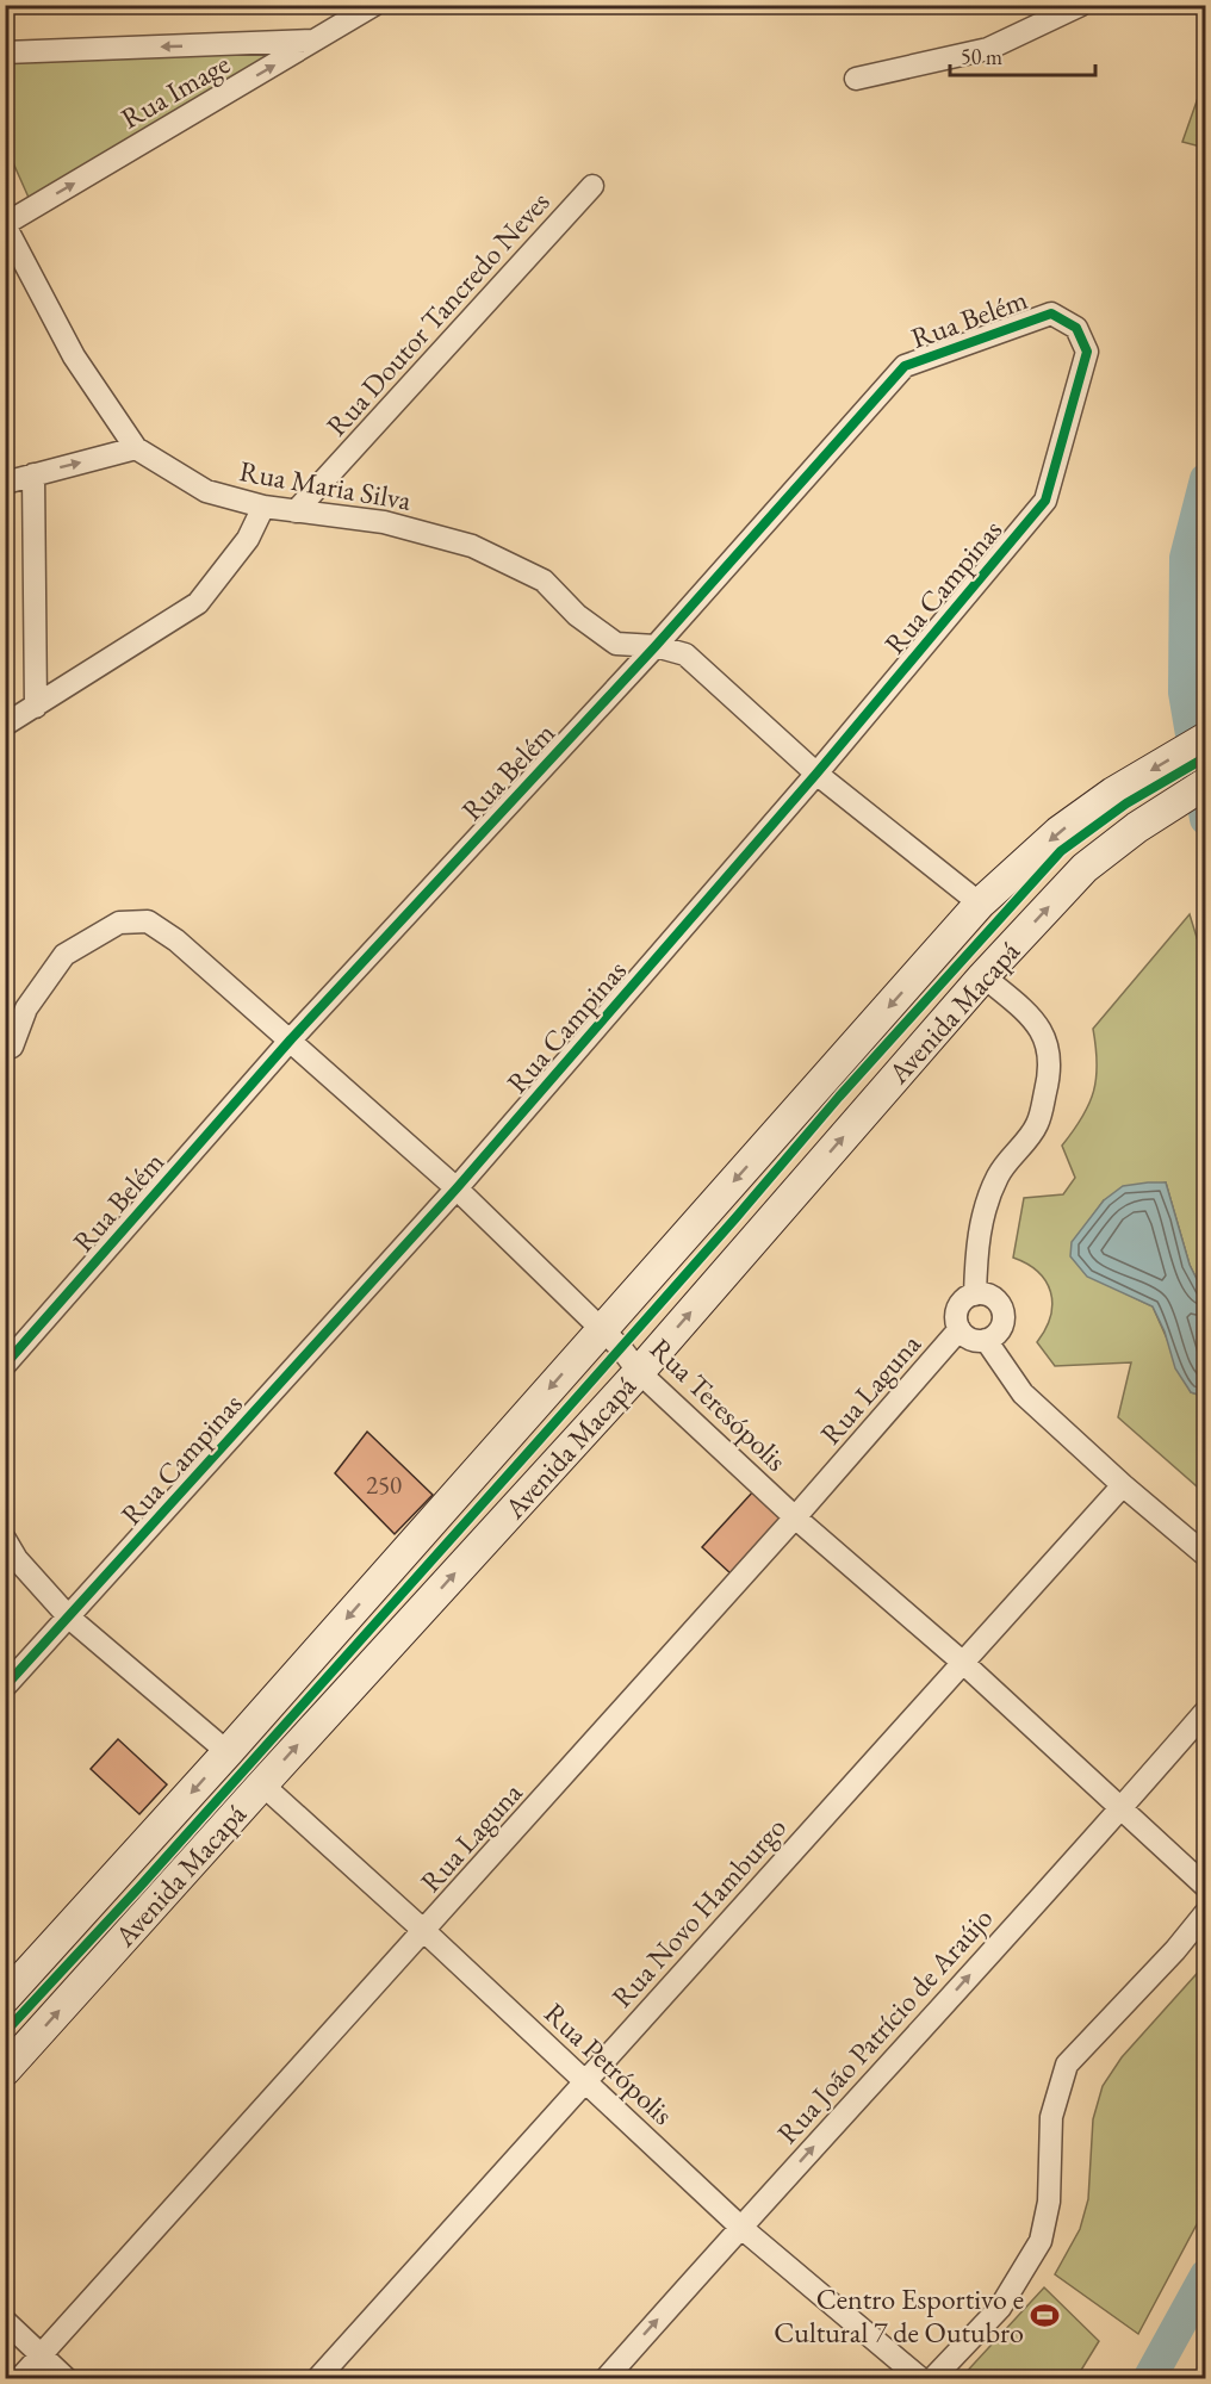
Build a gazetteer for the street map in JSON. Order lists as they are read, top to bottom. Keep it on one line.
{"streets":{"main road":["Avenida Macapá"],"street":["Rua Image","Rua Doutor Tancredo Neves","Rua Belém","Rua Maria Silva","Rua Campinas","Rua Laguna","Rua Teresópolis","Rua Novo Hamburgo","Rua João Patrício de Araújo","Rua Petrópolis"]},"crossings":[["Rua Image","Rua Maria Silva"],["Rua Doutor Tancredo Neves","Rua Maria Silva"],["Rua Belém","Rua Maria Silva"],["Rua Belém","Rua Campinas"],["Rua Belém","Rua Teresópolis"],["Rua Maria Silva","Rua Campinas"],["Rua Maria Silva","Avenida Macapá"],["Rua Campinas","Rua Teresópolis"],["Avenida Macapá","Rua Teresópolis"],["Avenida Macapá","Rua Petrópolis"],["Rua Laguna","Rua Teresópolis"],["Rua Laguna","Rua Petrópolis"],["Rua Teresópolis","Rua Novo Hamburgo"],["Rua Teresópolis","Rua João Patrício de Araújo"],["Rua Novo Hamburgo","Rua Petrópolis"],["Rua João Patrício de Araújo","Rua Petrópolis"]],"one_way":["Rua Image"],"places":{"sports":["Centro Esportivo e Cultural 7 de Outubro"]},"house_numbers":["250"],"scale_bar":"50 m"}
